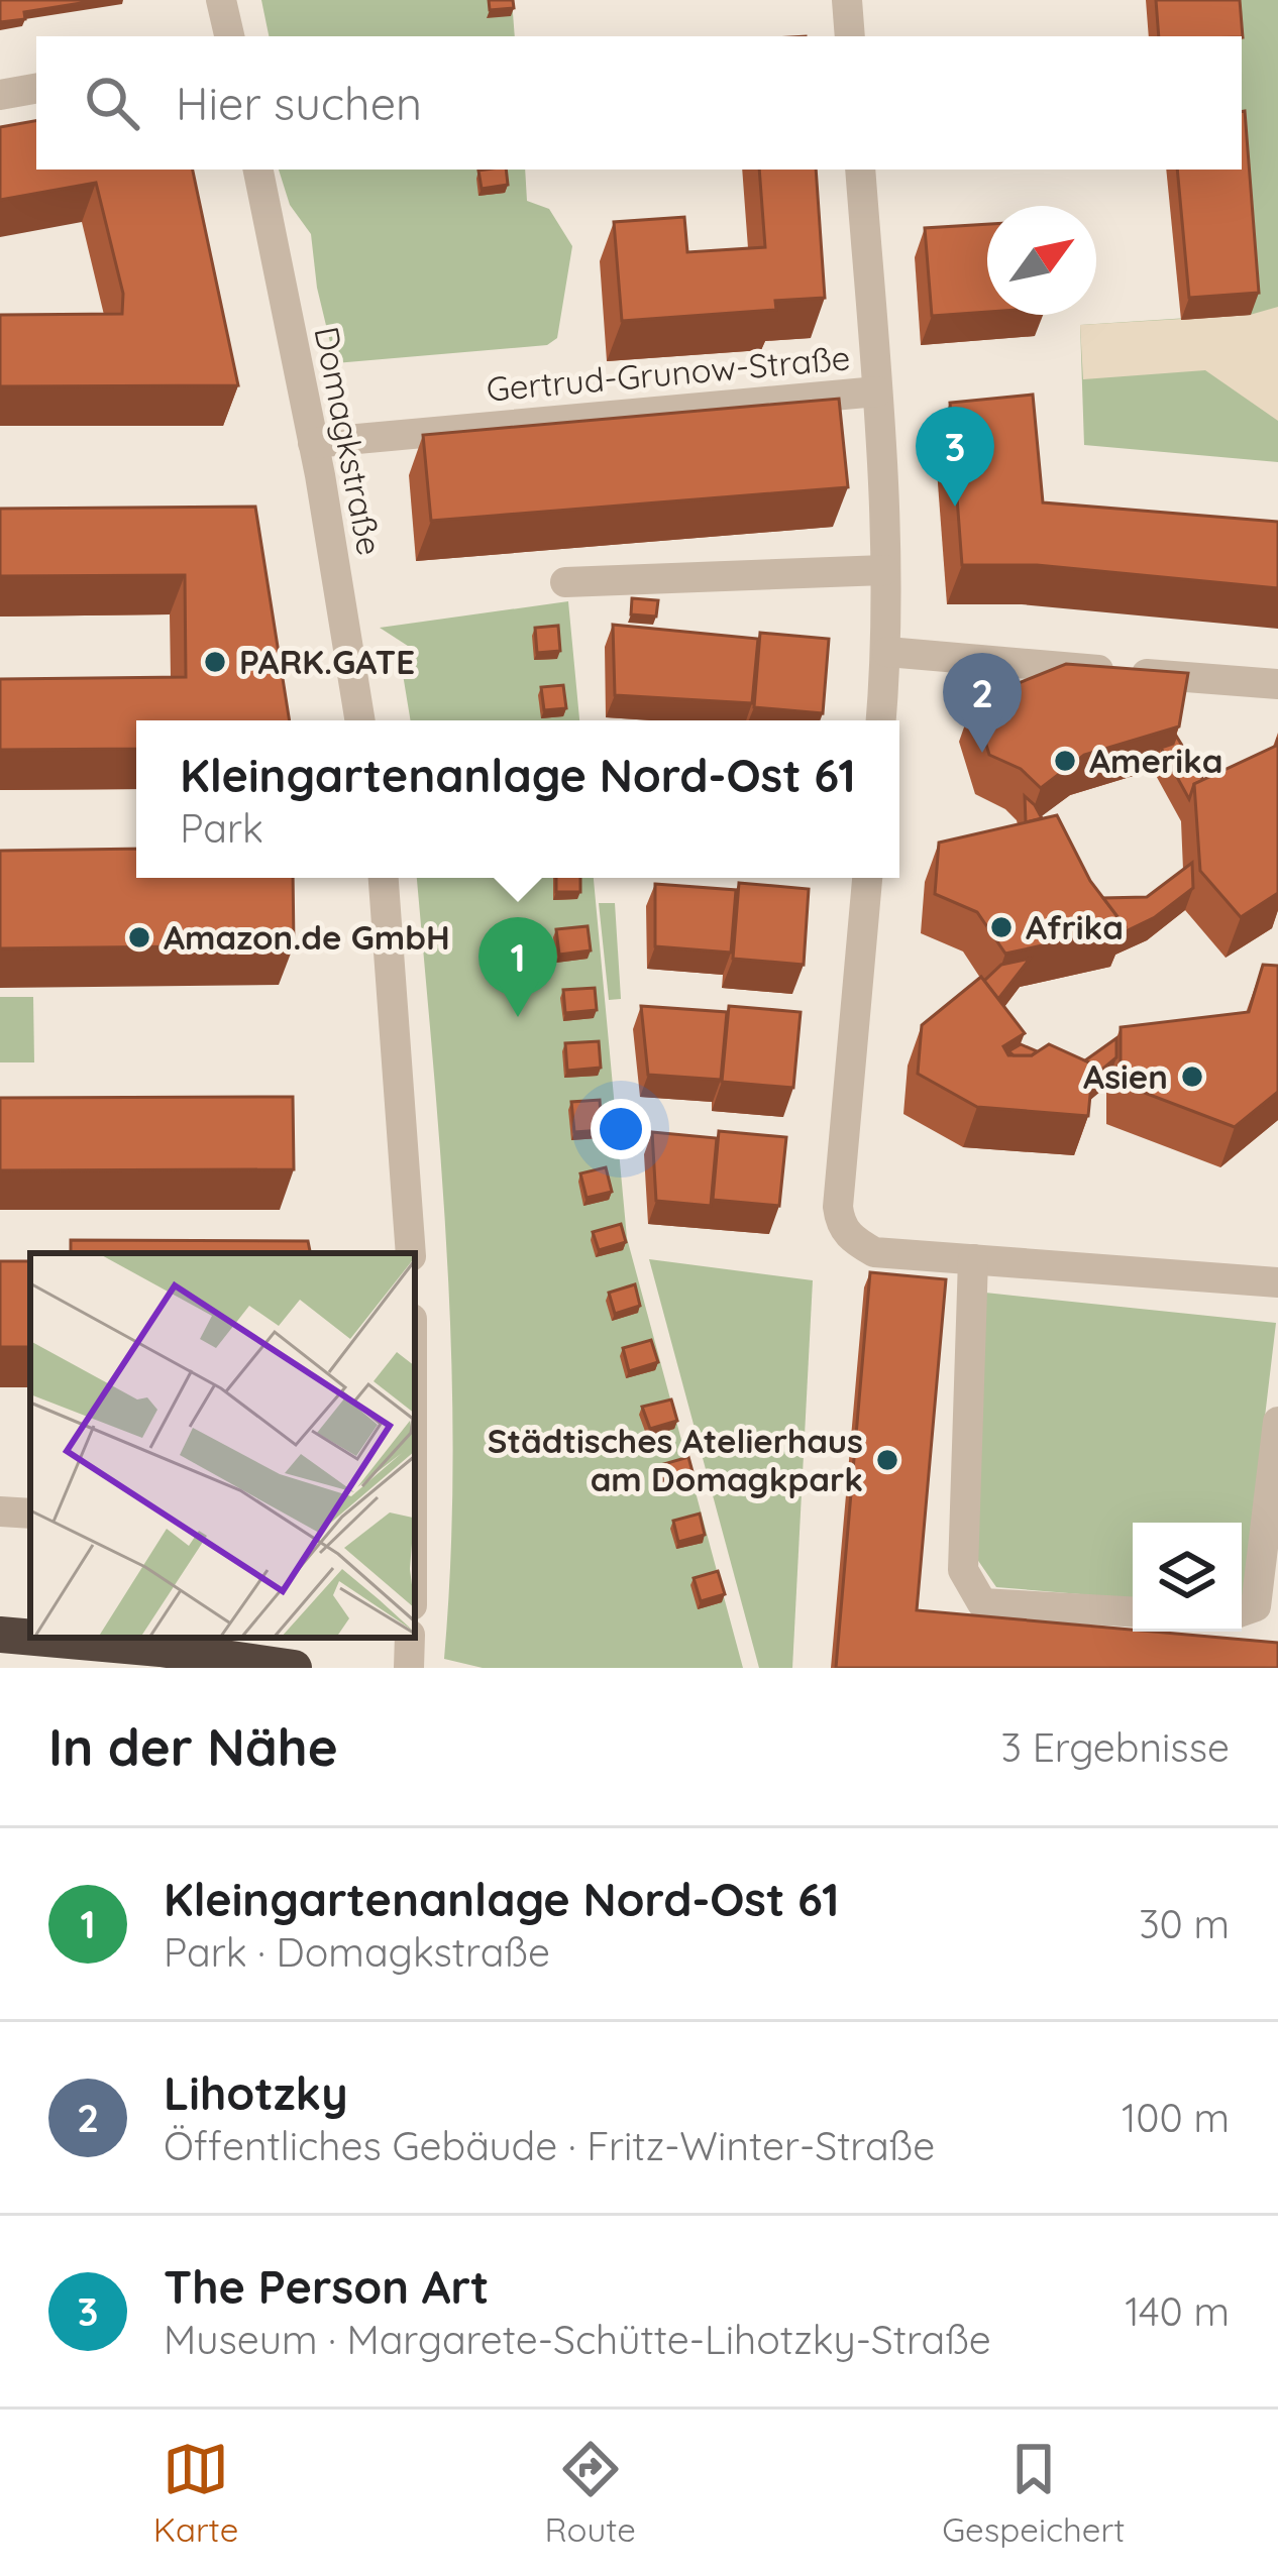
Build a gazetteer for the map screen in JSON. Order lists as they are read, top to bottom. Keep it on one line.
{"streets":{"street":["Gertrud-Grunow-Straße","Domagkstraße"]},"crossings":[["Gertrud-Grunow-Straße","Domagkstraße"]],"places":["PARK.GATE","Amerika","Afrika","Amazon.de GmbH","Asien","Städtisches Atelierhaus am Domagkpark"],"north":"top right","page":{"search":"Hier suchen","pins":["3","2","1"],"popup":["Kleingartenanlage Nord-Ost 61","Park"],"heading":["In der Nähe","3 Ergebnisse"],"list":[{"mark":"1","name":"Kleingartenanlage Nord-Ost 61","note":"Park · Domagkstraße","value":"30 m"},{"mark":"2","name":"Lihotzky","note":"Öffentliches Gebäude · Fritz-Winter-Straße","value":"100 m"},{"mark":"3","name":"The Person Art","note":"Museum · Margarete-Schütte-Lihotzky-Straße","value":"140 m"}],"nav":["Karte","Route","Gespeichert"]}}
